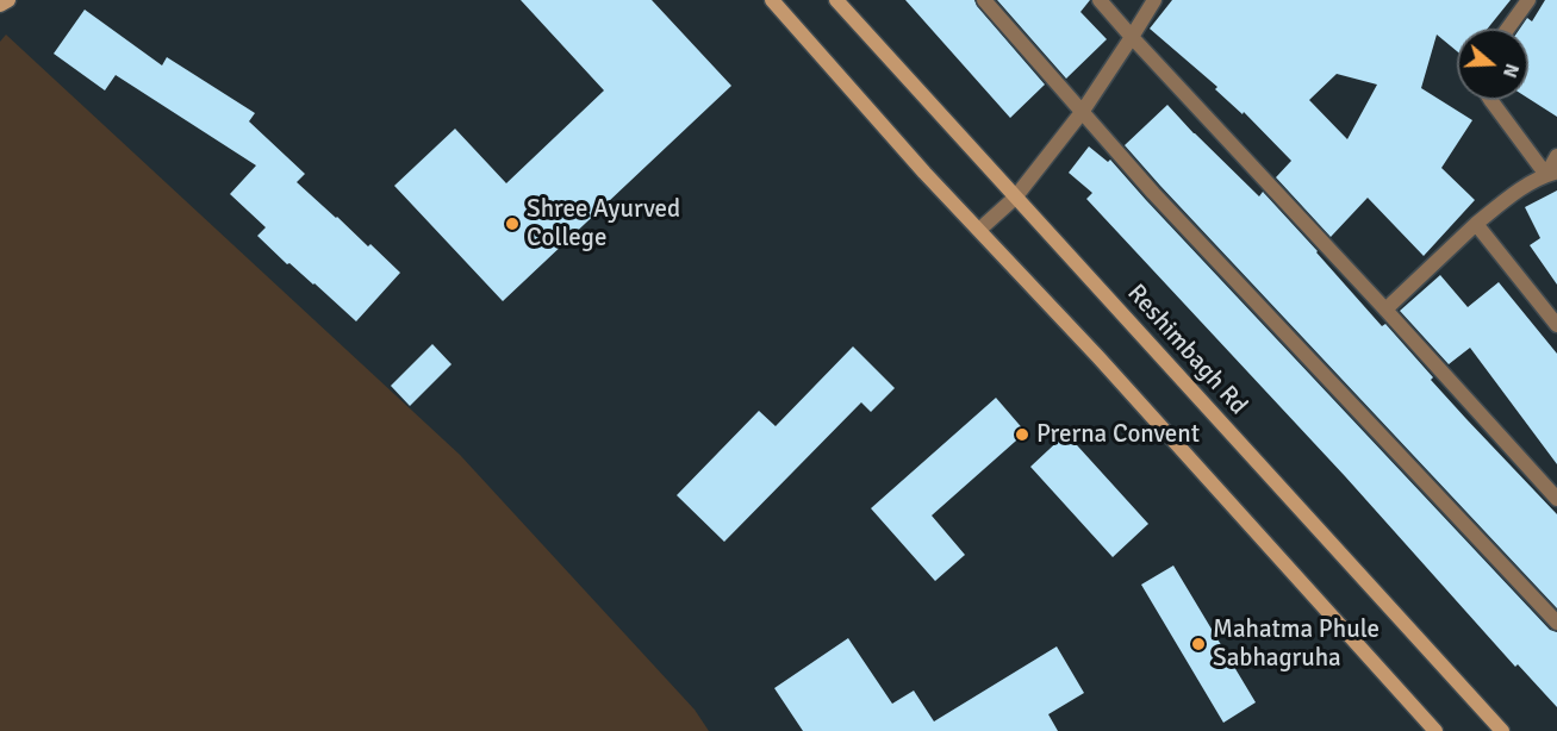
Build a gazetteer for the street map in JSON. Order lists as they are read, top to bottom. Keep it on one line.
{"streets":{"main road":["Reshimbagh Rd"]},"places":["Shree Ayurved College","Prerna Convent","Mahatma Phule Sabhagruha"],"north":"right"}
